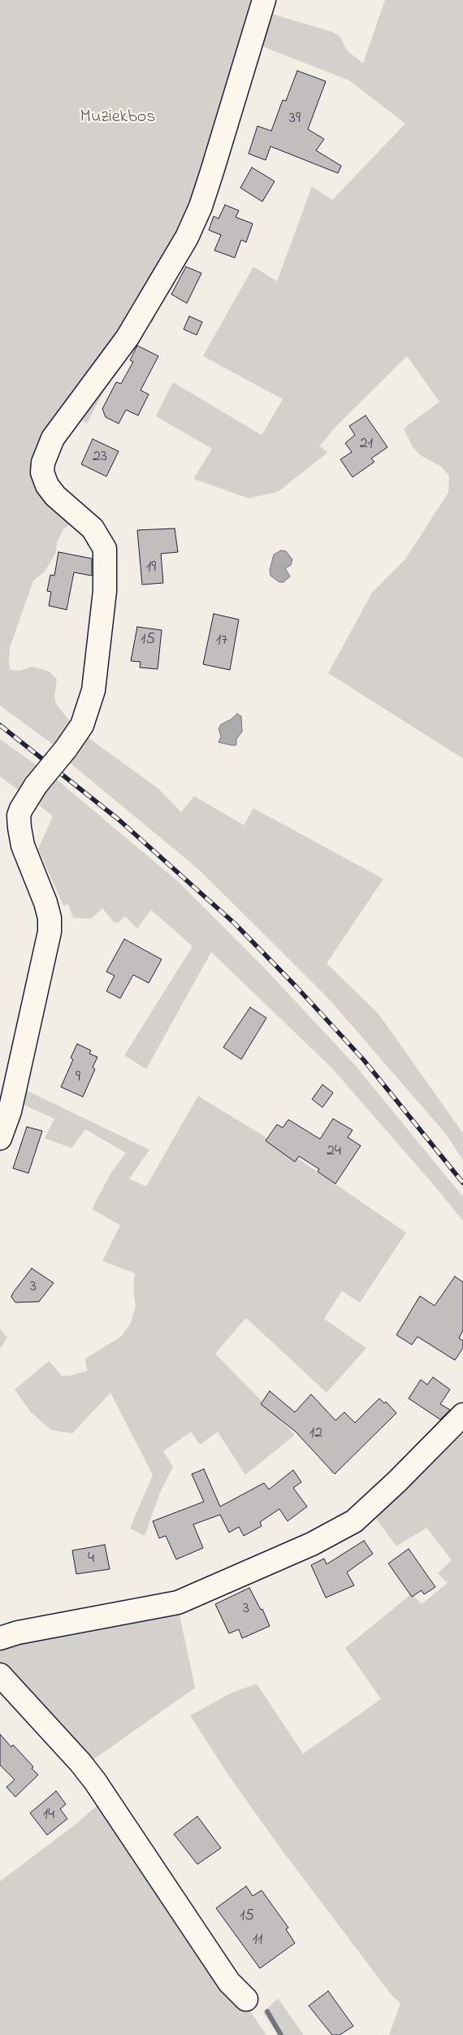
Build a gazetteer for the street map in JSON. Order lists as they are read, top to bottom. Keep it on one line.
{"parks":["Muziekbos"],"house_numbers":["39","21","23","19","15","17","9","24","3","12","4","3","14","15","11"]}
